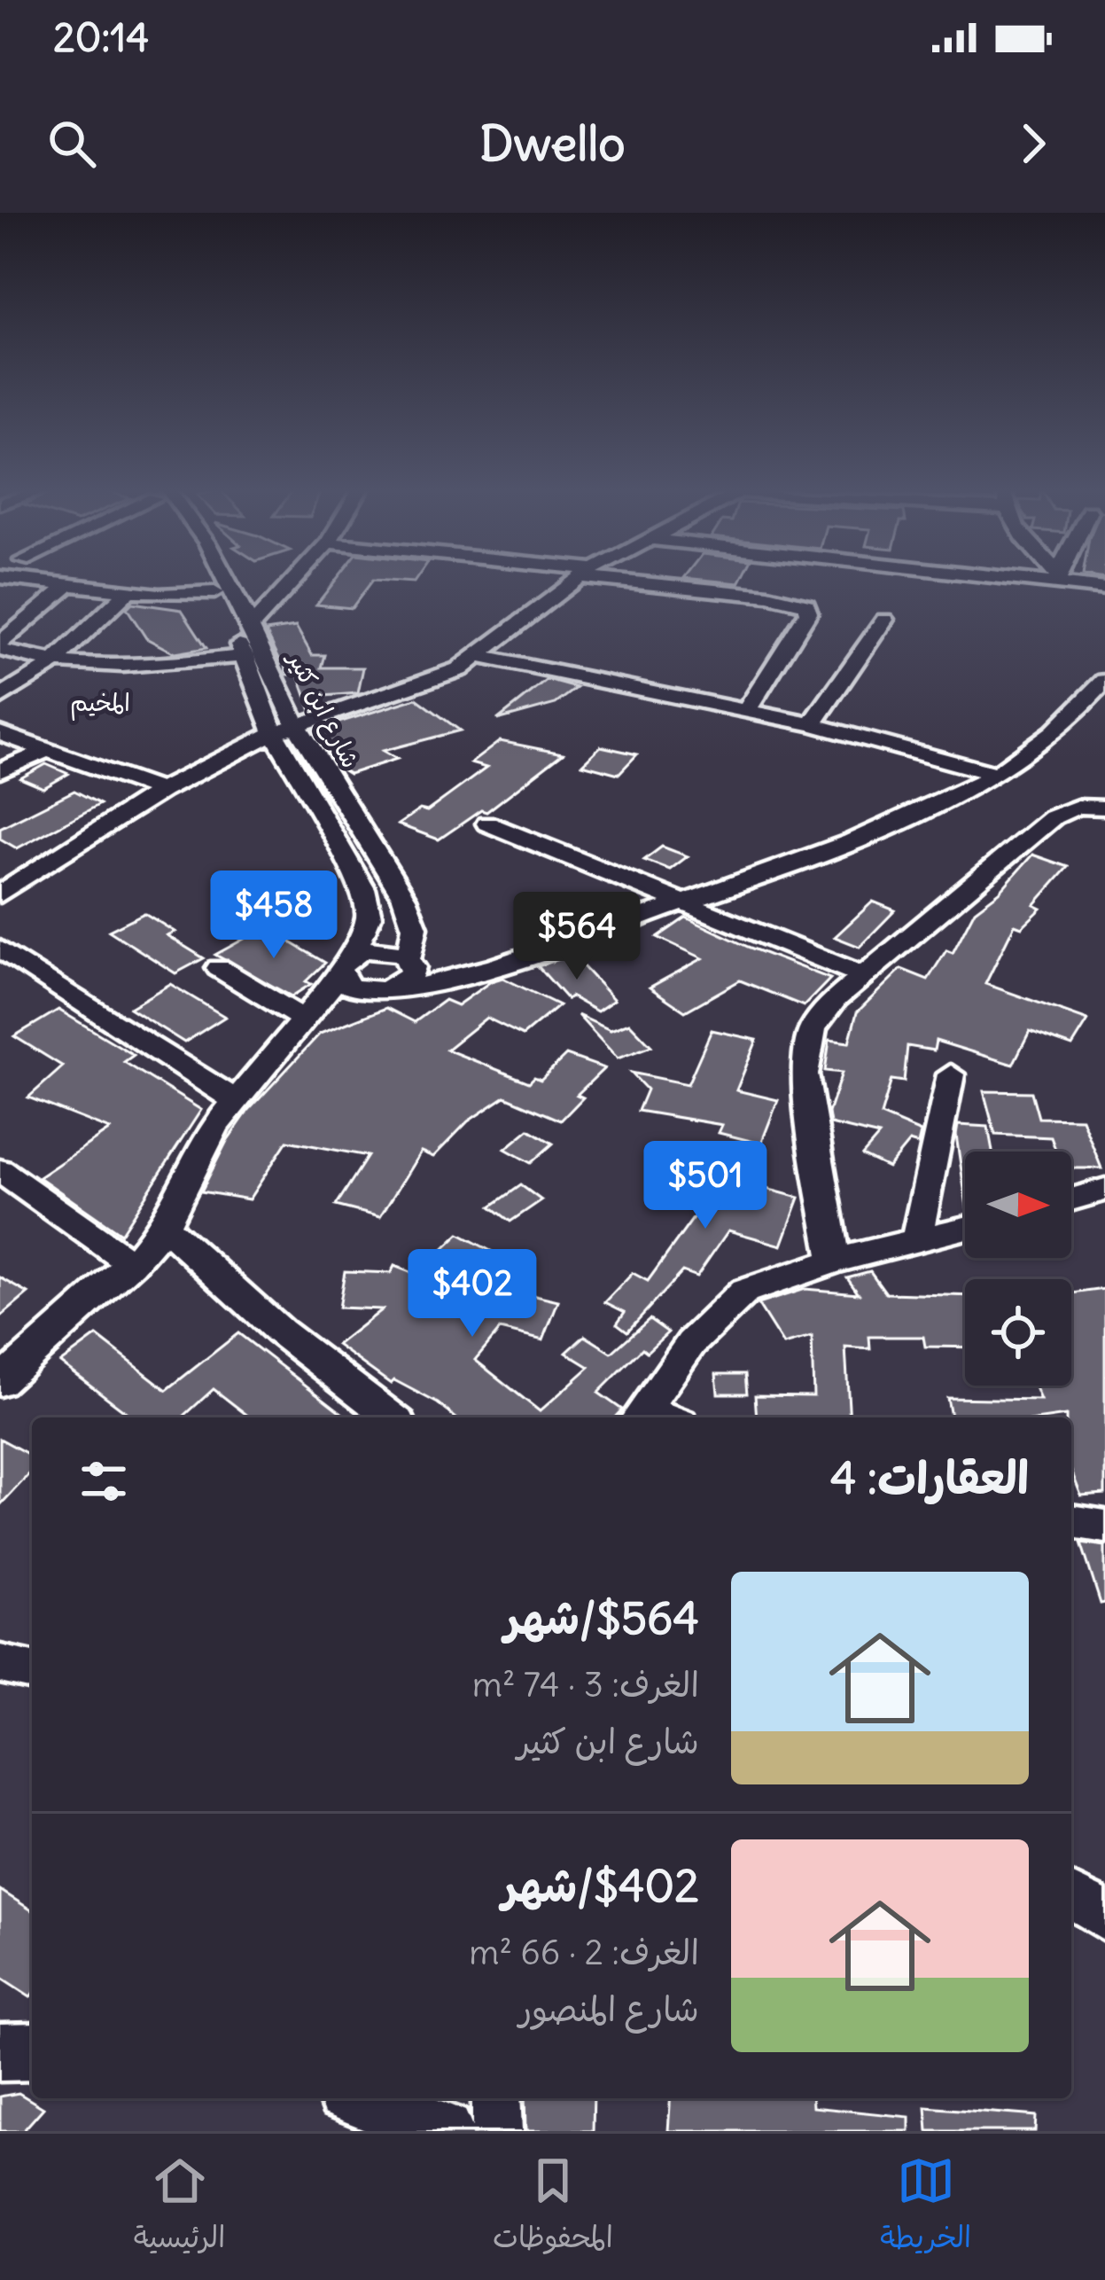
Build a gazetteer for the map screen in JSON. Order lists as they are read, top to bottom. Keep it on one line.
{"streets":{"street":["شارع ابن كثير"]},"districts":["المخيم"],"north":"right","page":{"status":"20:14","header":"Dwello","price":["$458","$564","$501","$402"],"heading":"العقارات: 4","list":[{"name":"$564/شهر","note":"الغرف: 3 · 74 m² · شارع ابن كثير"},{"name":"$402/شهر","note":"الغرف: 2 · 66 m² · شارع المنصور"}],"tabs":["الخريطة","المحفوظات","الرئيسية"]}}
